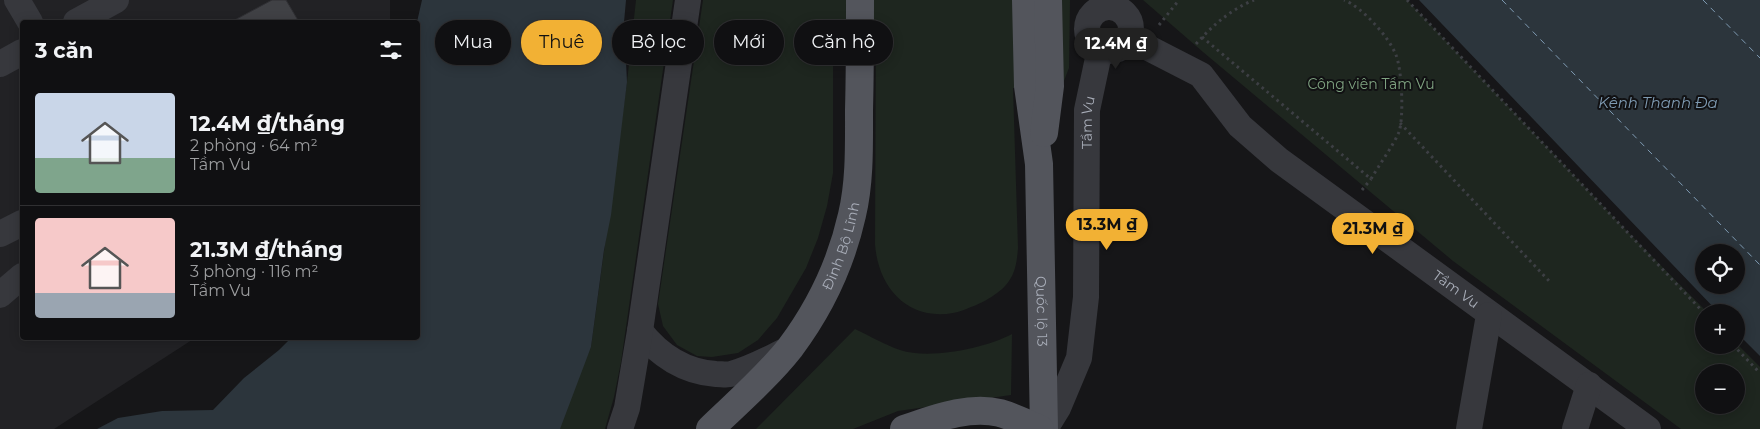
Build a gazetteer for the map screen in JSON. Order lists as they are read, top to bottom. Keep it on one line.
{"streets":{"main road":["Đinh Bộ Lĩnh","Quốc lộ 13"],"street":["Tầm Vu"]},"crossings":[["Tầm Vu","Quốc lộ 13"]],"water":["Kênh Thanh Đa"],"parks":["Công viên Tầm Vu"],"page":{"chip":["Mua","Thuê","Bộ lọc","Mới","Căn hộ"],"heading":"3 căn","price":["12.4M ₫","13.3M ₫","21.3M ₫"],"list":[{"name":"12.4M ₫/tháng","note":"2 phòng · 64 m² · Tầm Vu"},{"name":"21.3M ₫/tháng","note":"3 phòng · 116 m² · Tầm Vu"}],"map_buttons":["+","−"]}}
